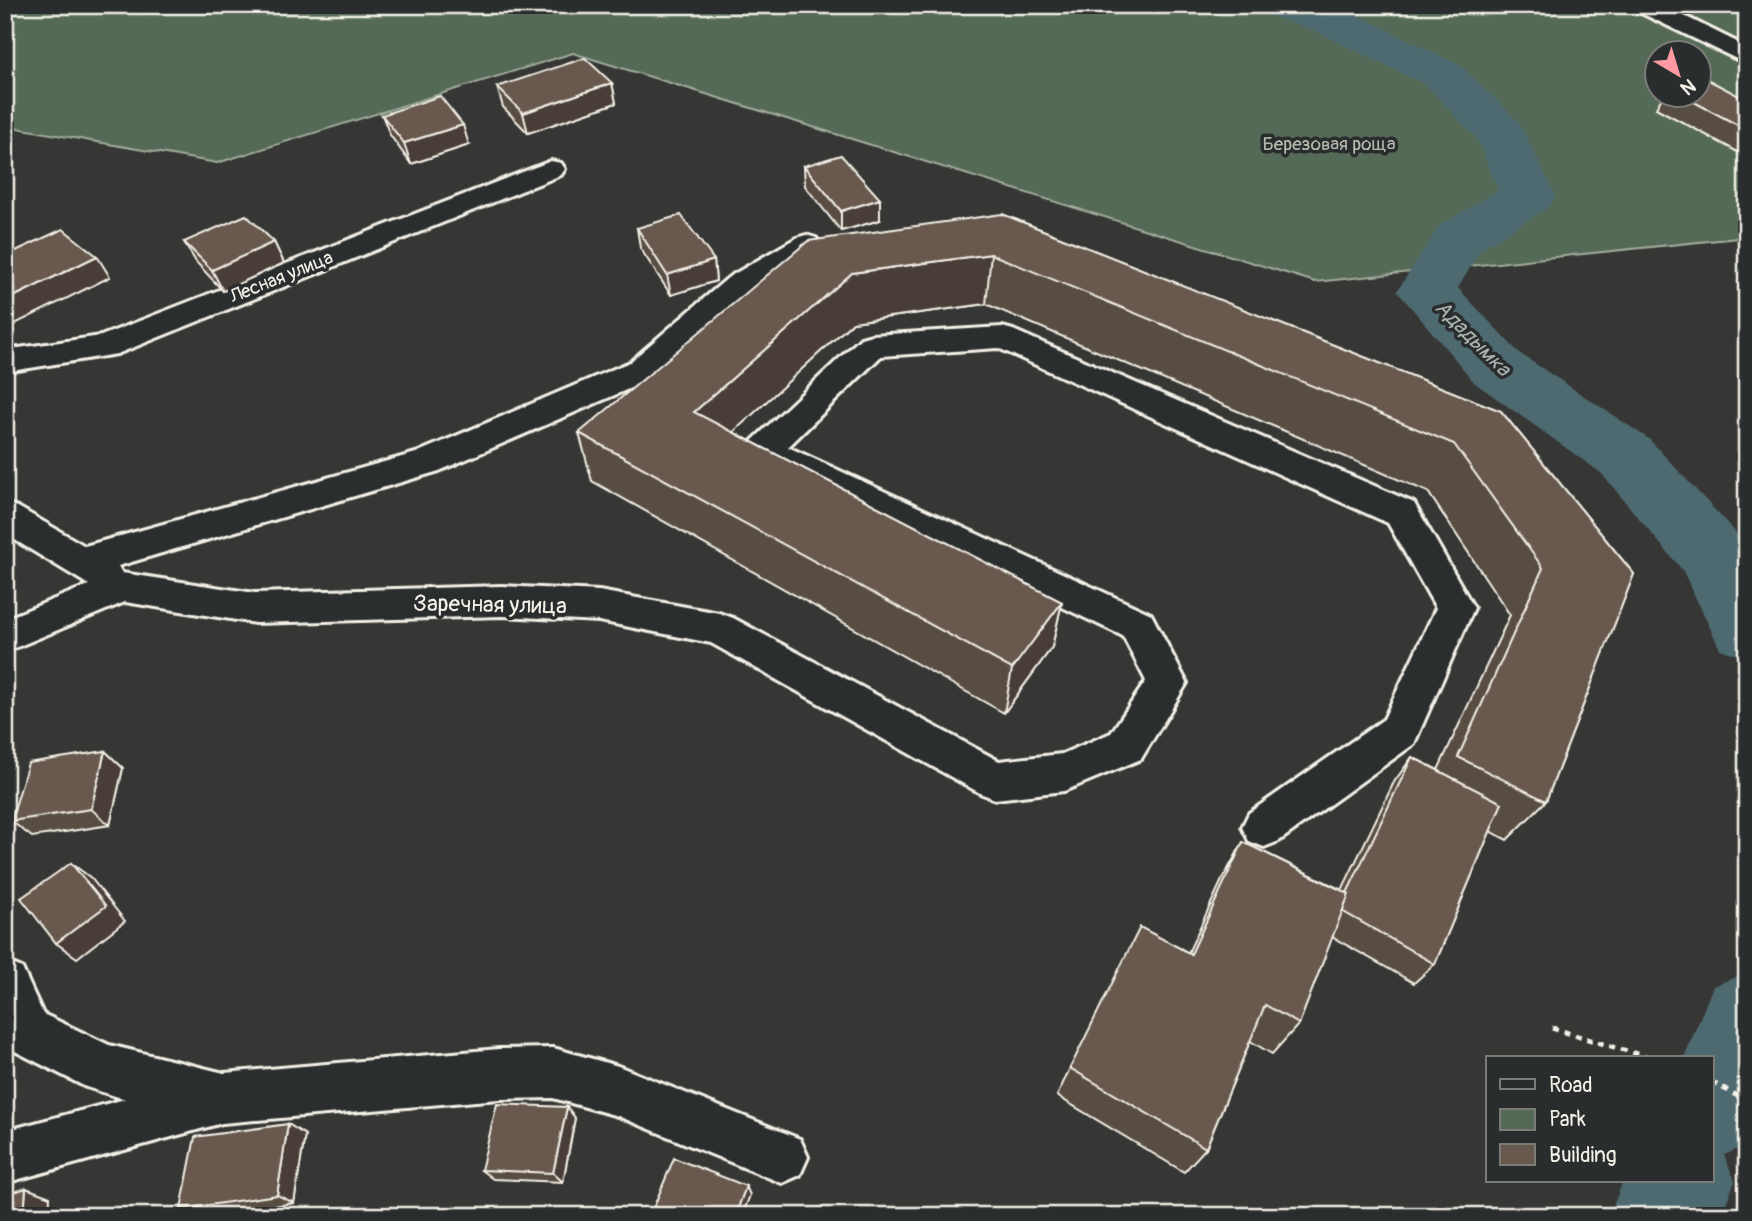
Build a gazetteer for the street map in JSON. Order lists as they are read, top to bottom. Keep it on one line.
{"streets":{"street":["Лесная улица","Заречная улица"]},"water":["Ададымка"],"parks":["Березовая роща"],"legend":["Road","Park","Building"],"north":"bottom right"}
